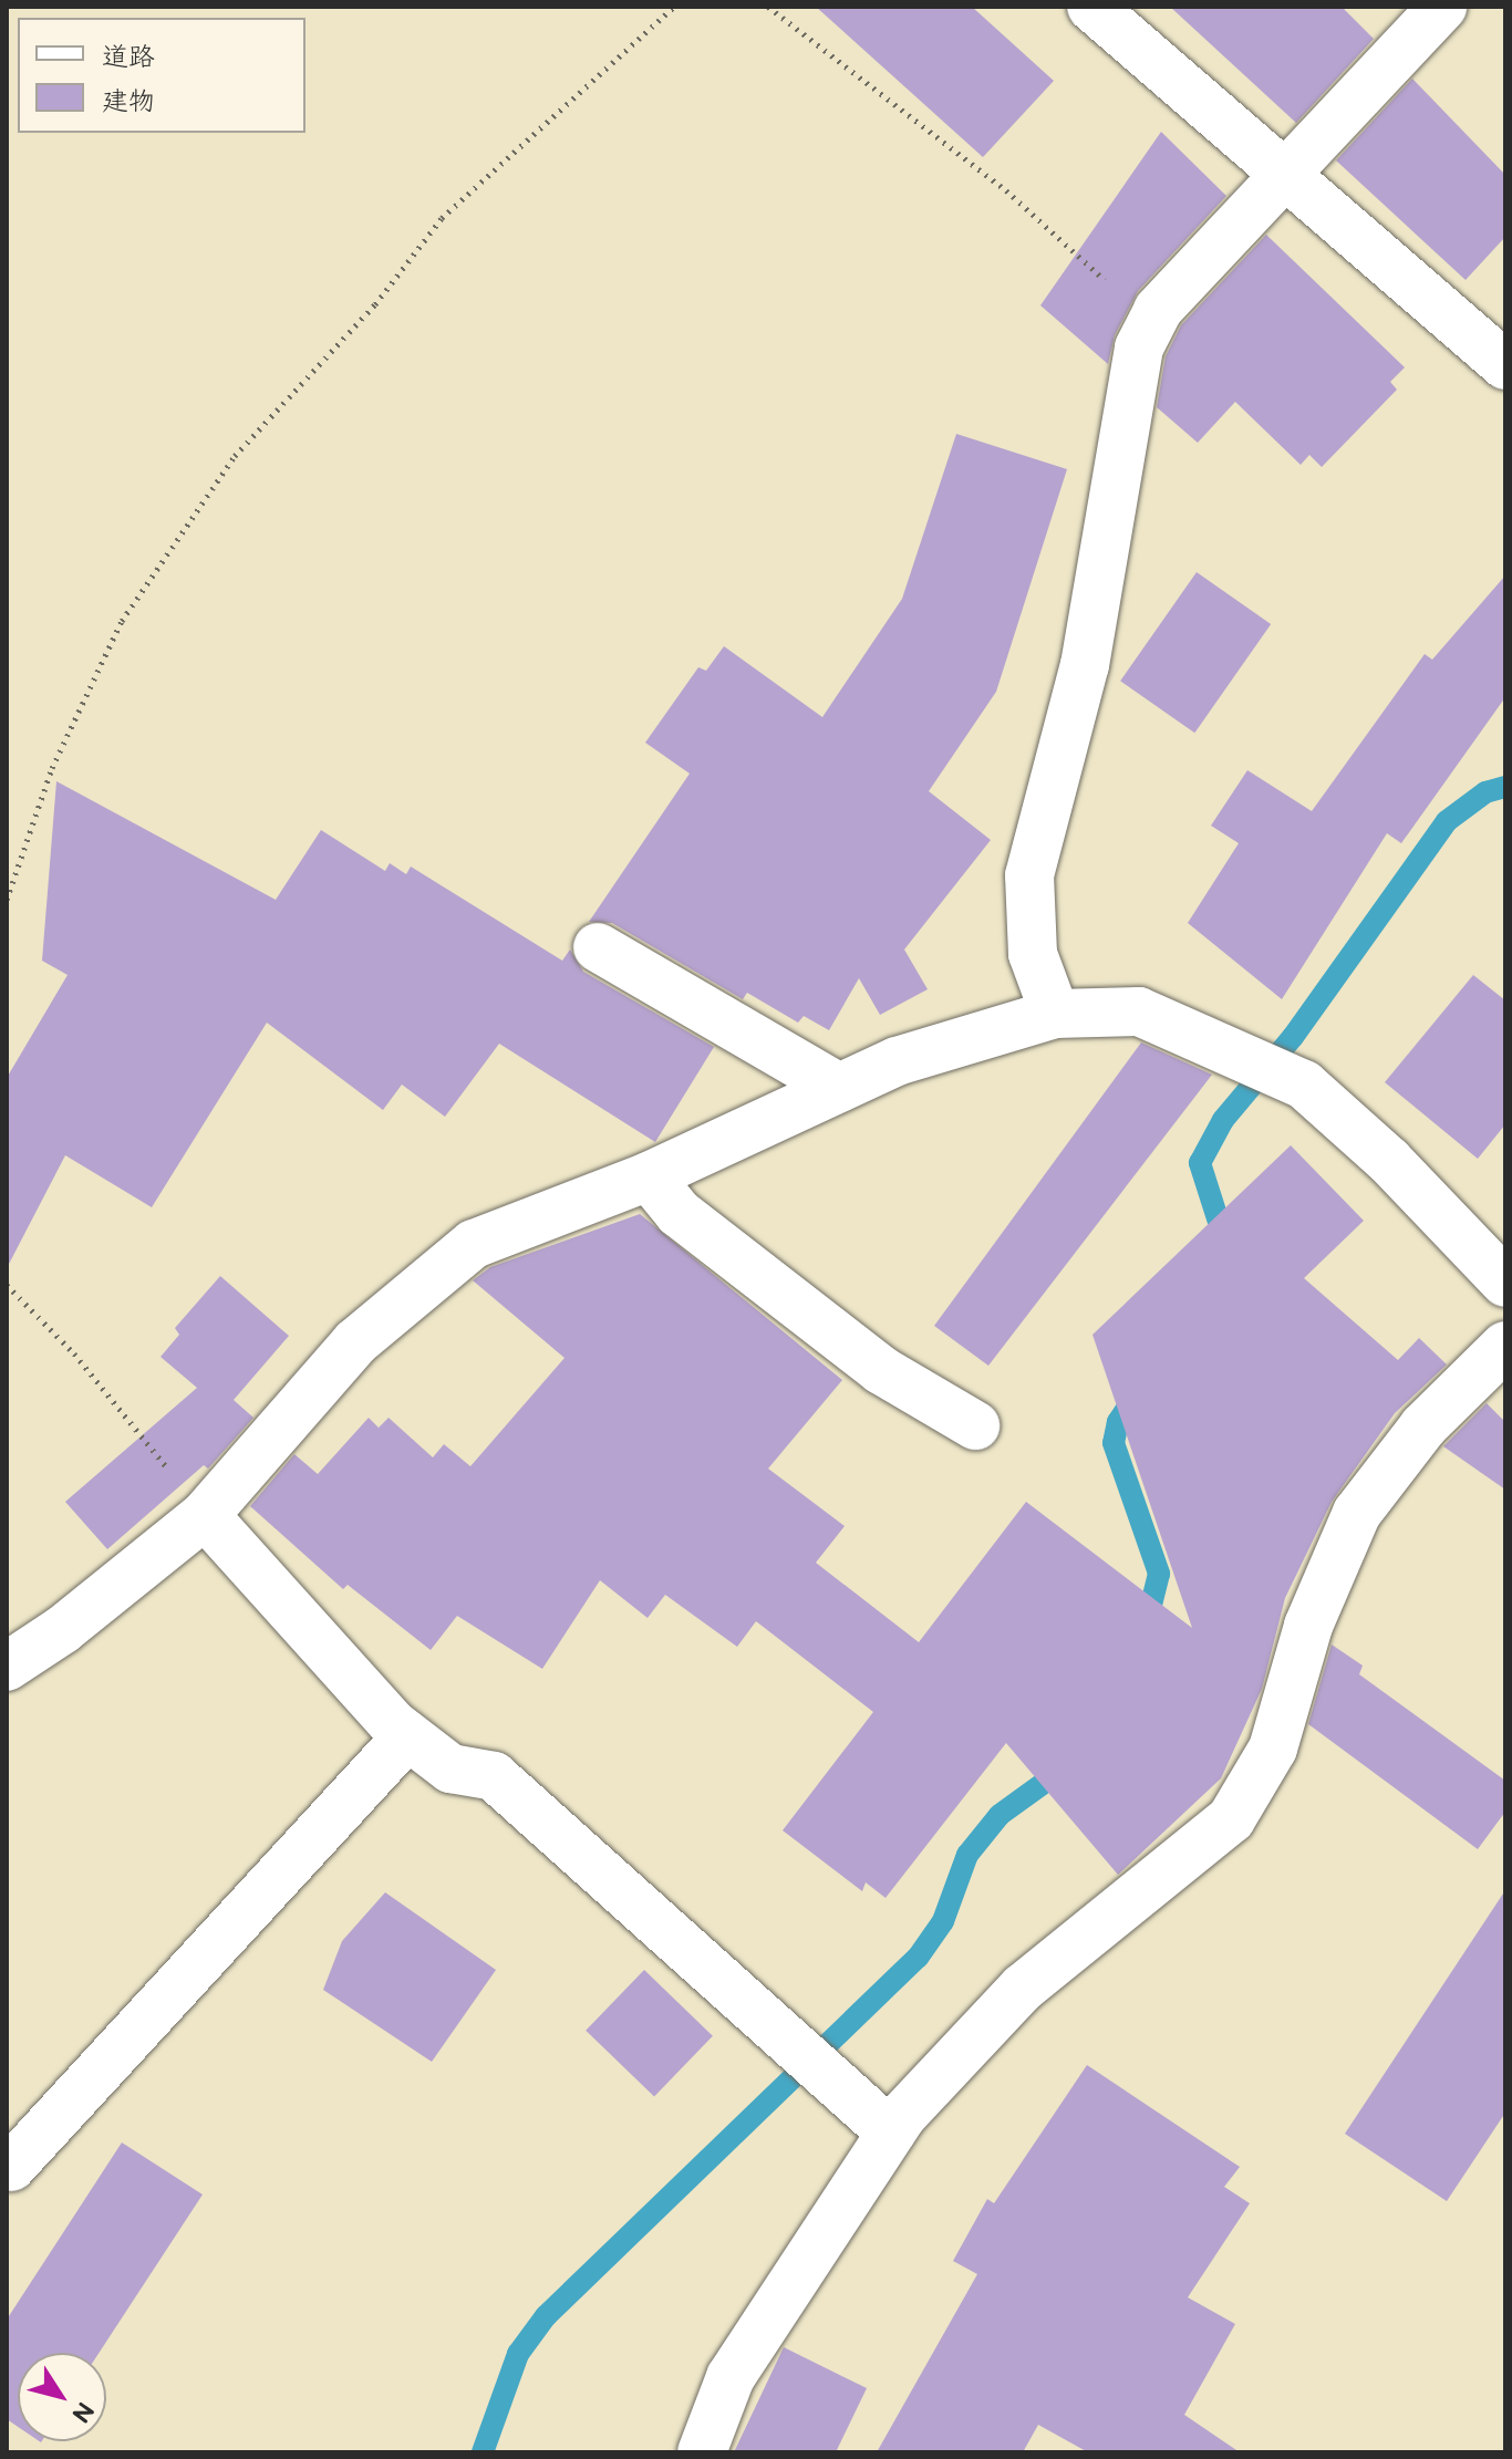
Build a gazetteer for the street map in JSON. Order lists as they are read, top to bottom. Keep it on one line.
{"legend":["道路","建物"],"north":"bottom right"}
